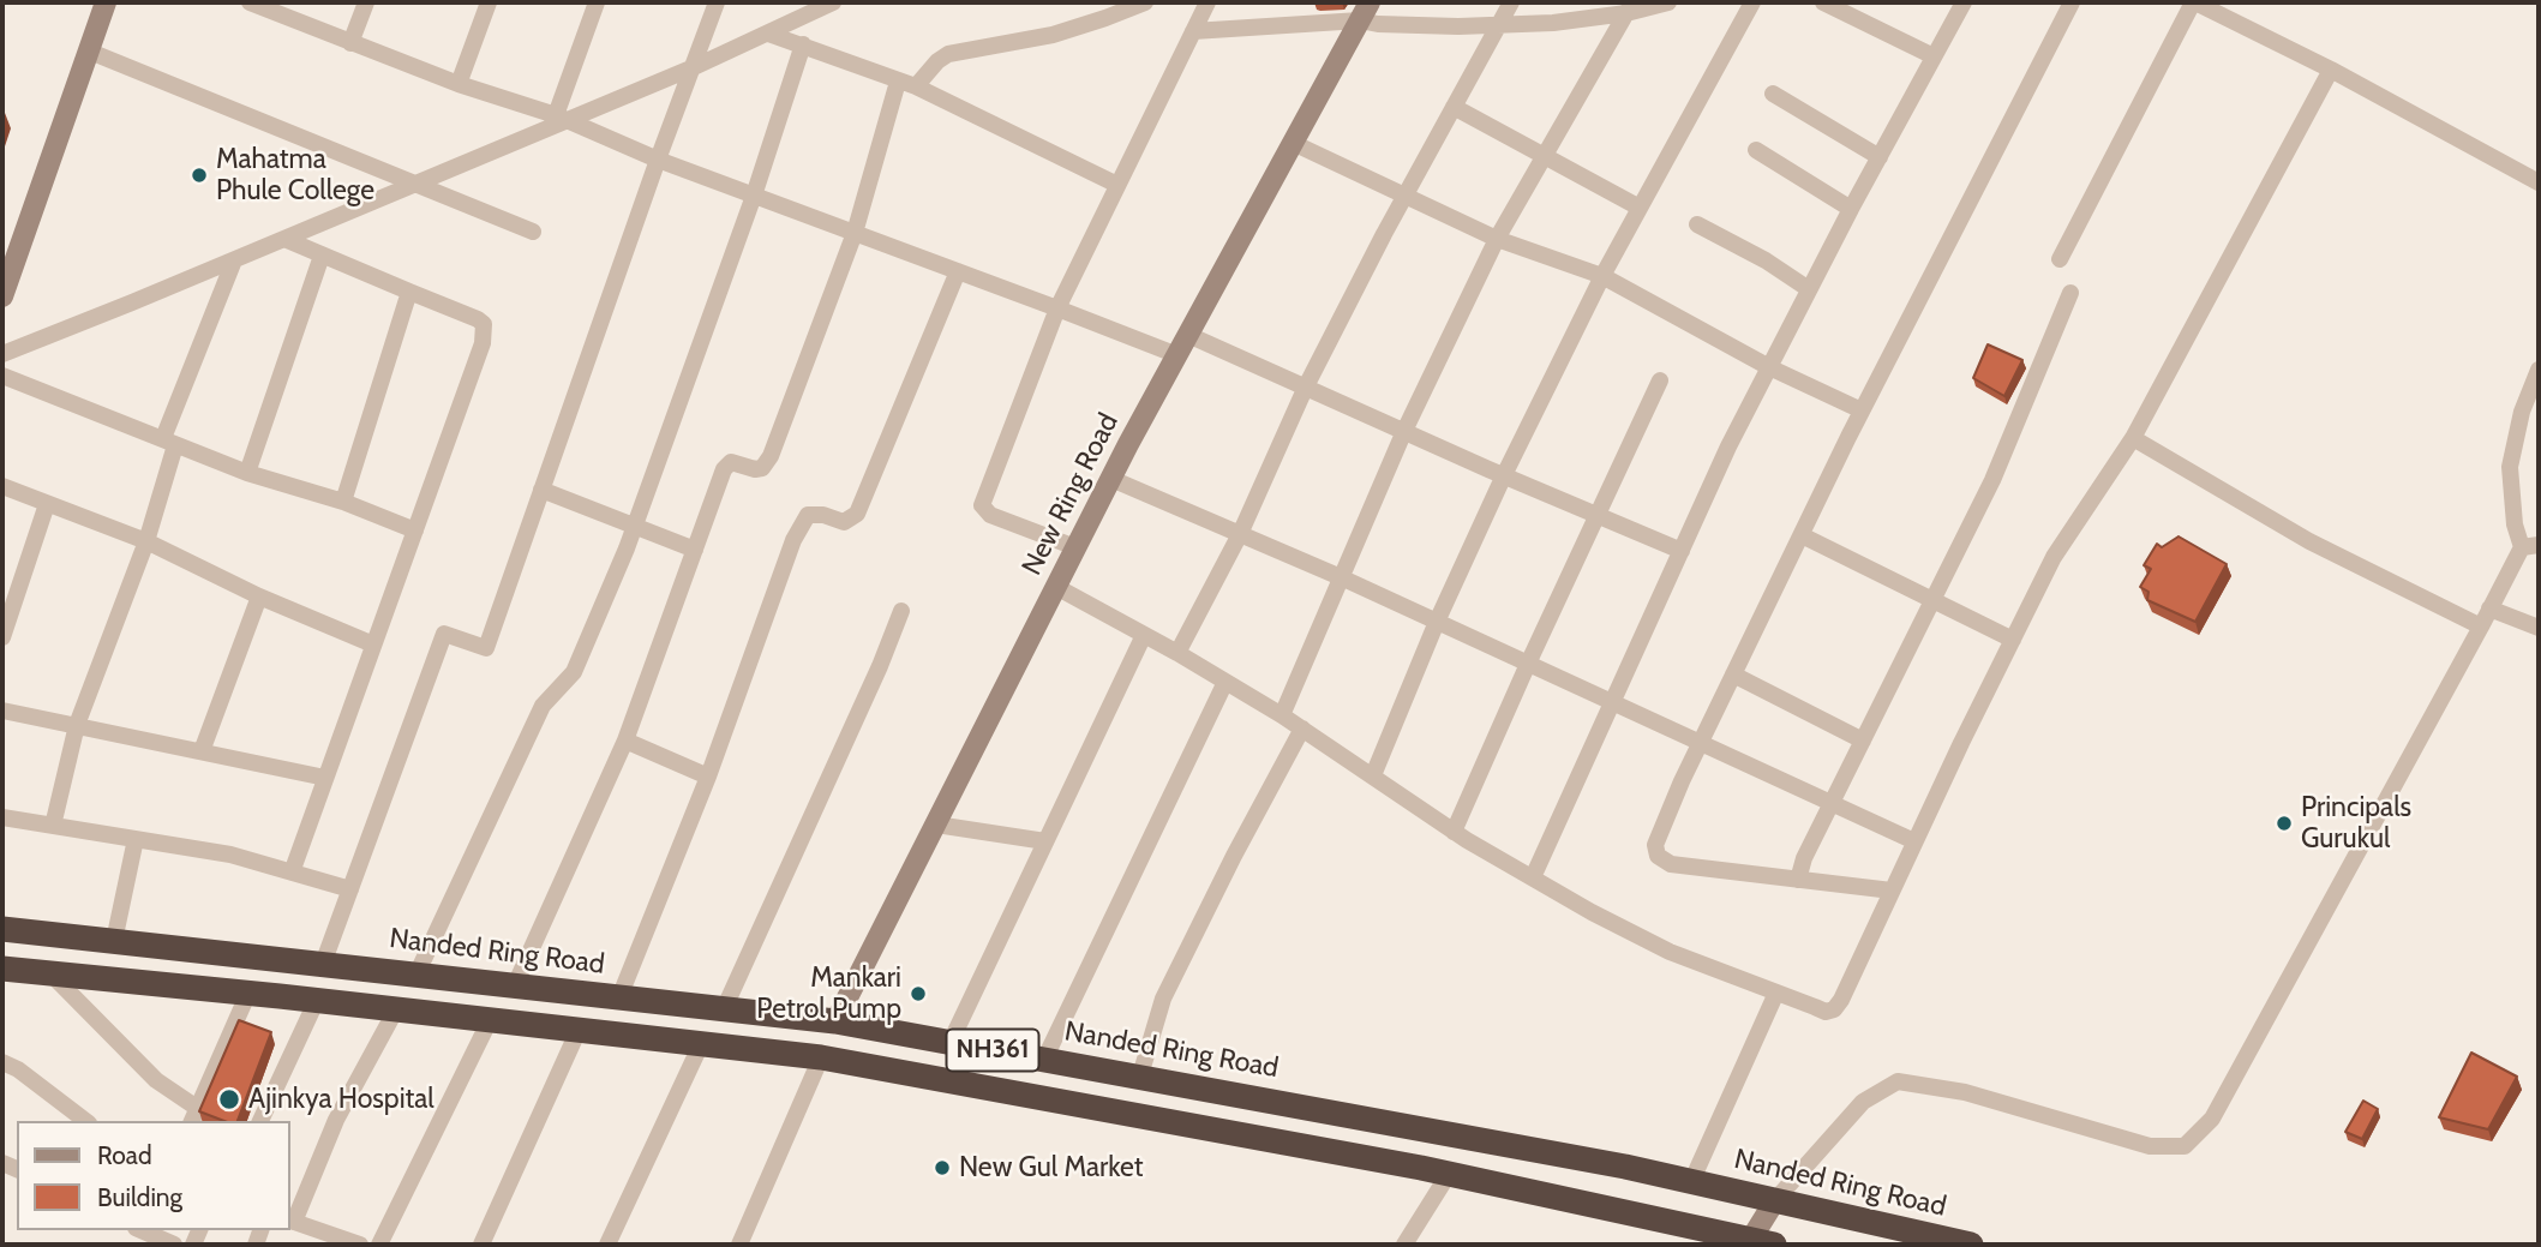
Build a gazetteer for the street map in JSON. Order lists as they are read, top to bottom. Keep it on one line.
{"streets":{"highway":["Nanded Ring Road","NH361"],"street":["New Ring Road"]},"crossings":[["New Ring Road","Nanded Ring Road"]],"places":["Mahatma Phule College","Principals Gurukul","Mankari Petrol Pump","Ajinkya Hospital","New Gul Market"],"legend":["Road","Building"]}
